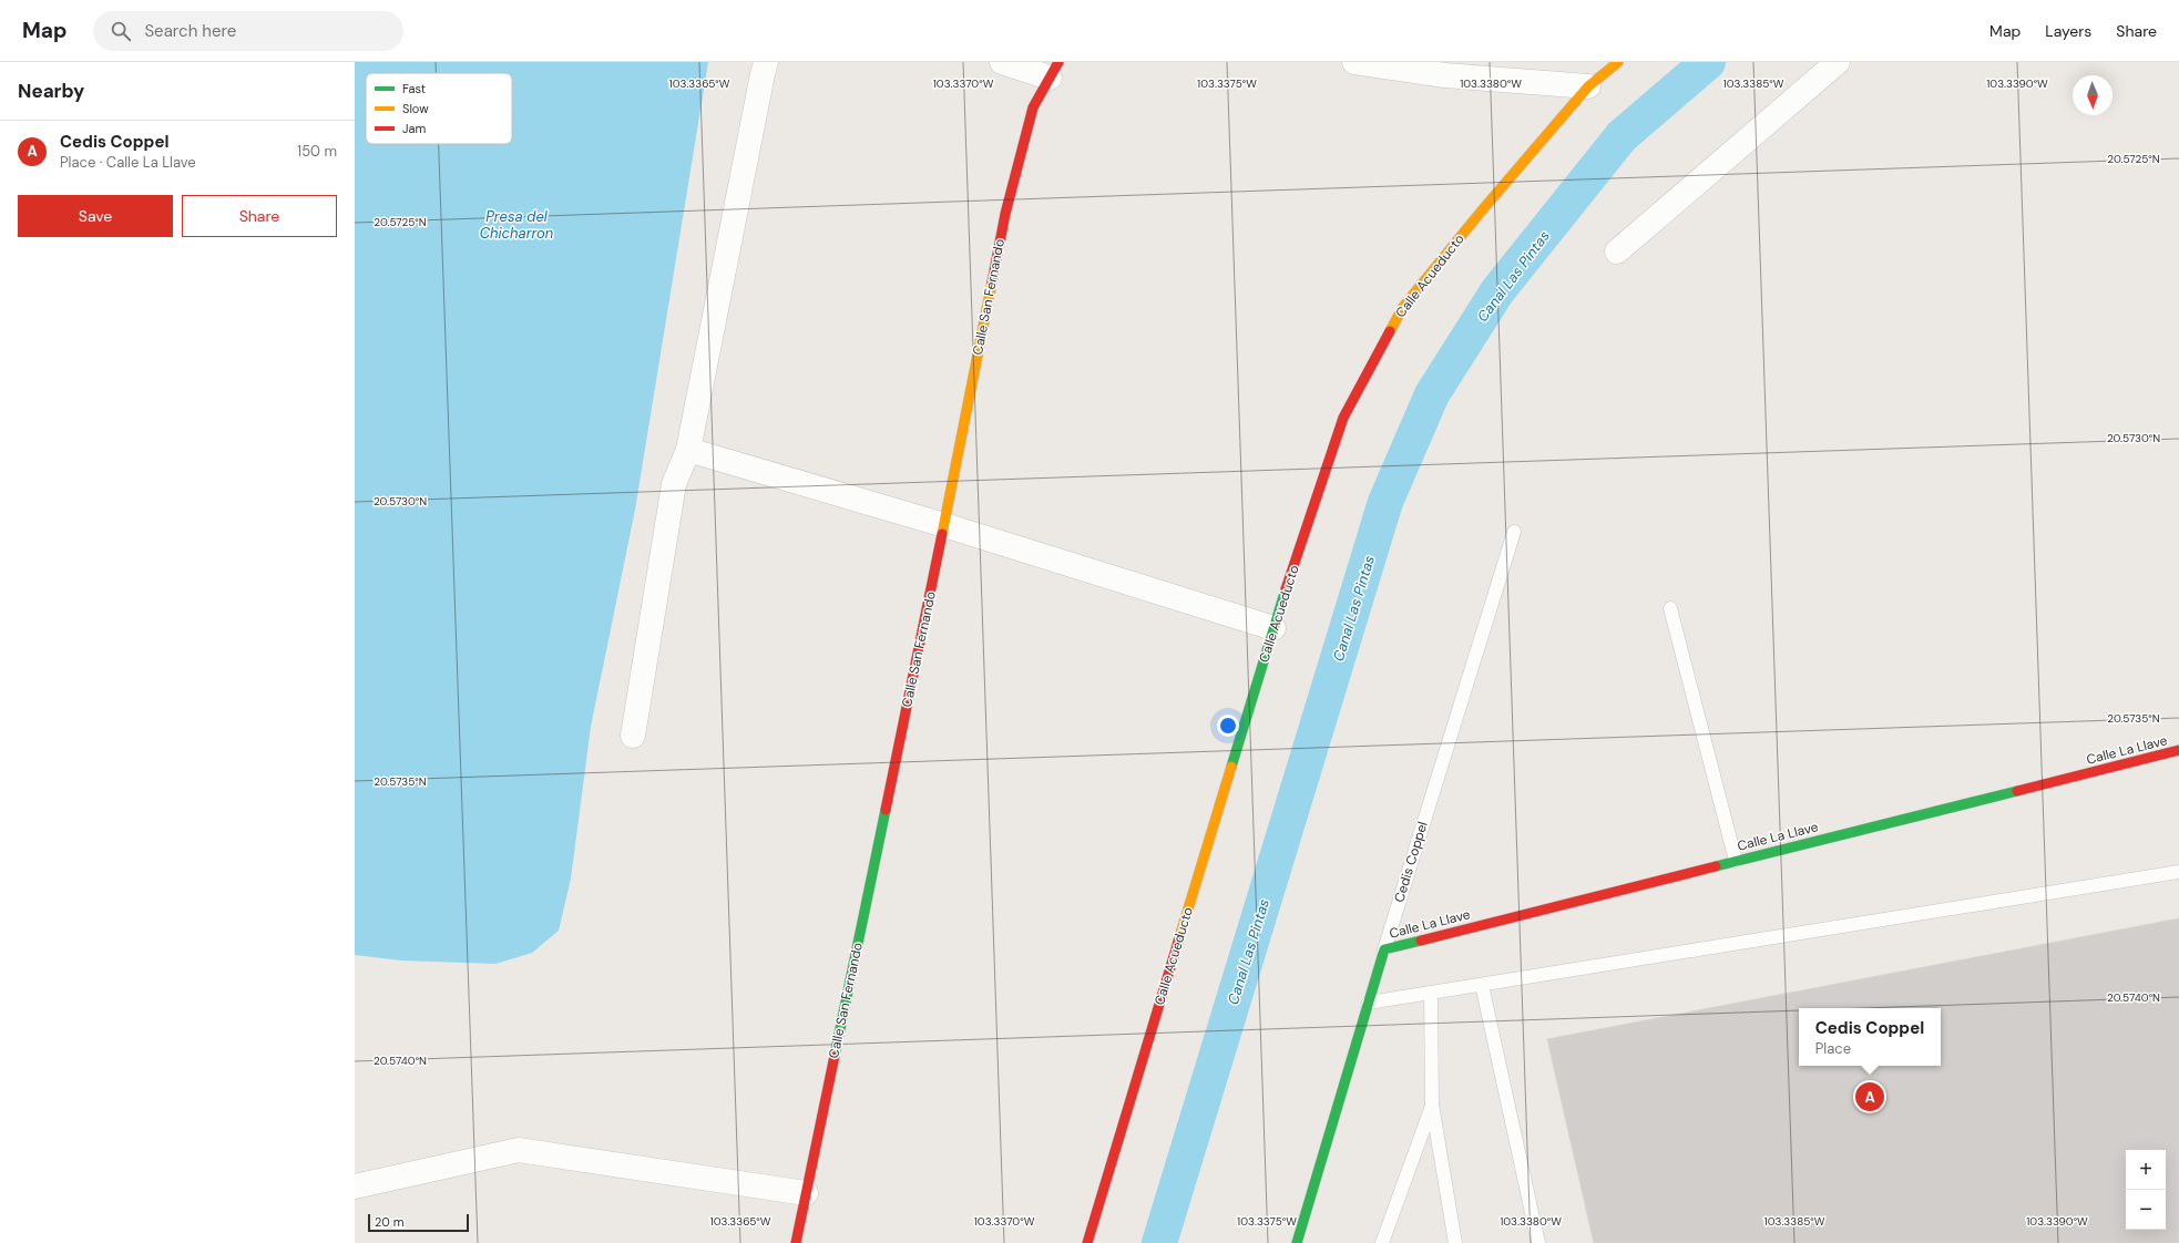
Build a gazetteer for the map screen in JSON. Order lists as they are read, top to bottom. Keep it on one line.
{"streets":{"street":["Calle Acueducto","Calle San Fernando","Calle La Llave","Cedis Coppel"]},"crossings":[["Calle La Llave","Cedis Coppel"]],"water":["Presa del Chicharron","Canal Las Pintas"],"legend":["Fast","Slow","Jam"],"scale_bar":"20 m","north":"bottom","page":{"header":"Map","search":"Search here","nav":["Map","Layers","Share"],"heading":"Nearby","list":[{"mark":"A","name":"Cedis Coppel","note":"Place · Calle La Llave","value":"150 m"}],"buttons":["Save","Share"],"popup":["Cedis Coppel","Place"],"pins":"A","map_buttons":["+","−"],"scale":"20 m"},"coordinates":["103.3365°W","103.3370°W","103.3375°W","103.3380°W","103.3385°W","103.3390°W","20.5725°N","20.5730°N","20.5735°N","20.5740°N"]}
